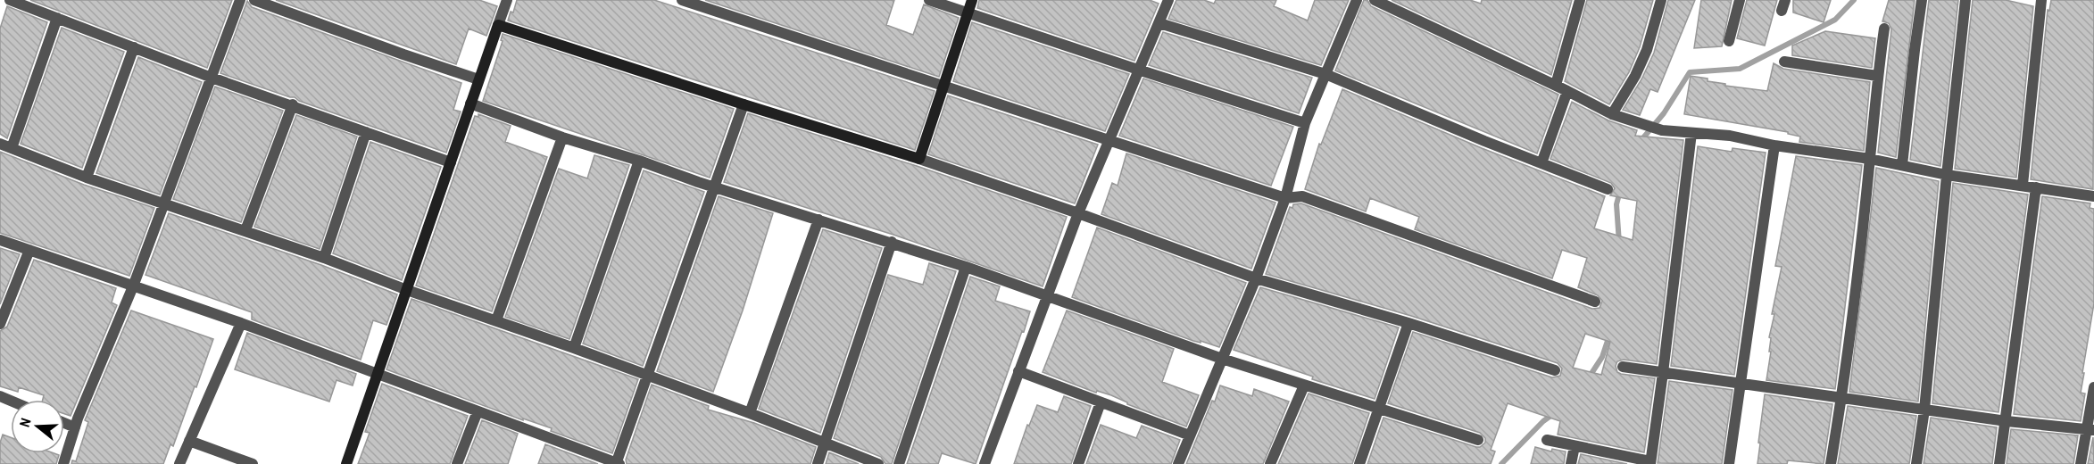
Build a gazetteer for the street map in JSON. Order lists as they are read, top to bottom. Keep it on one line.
{"north":"left"}
